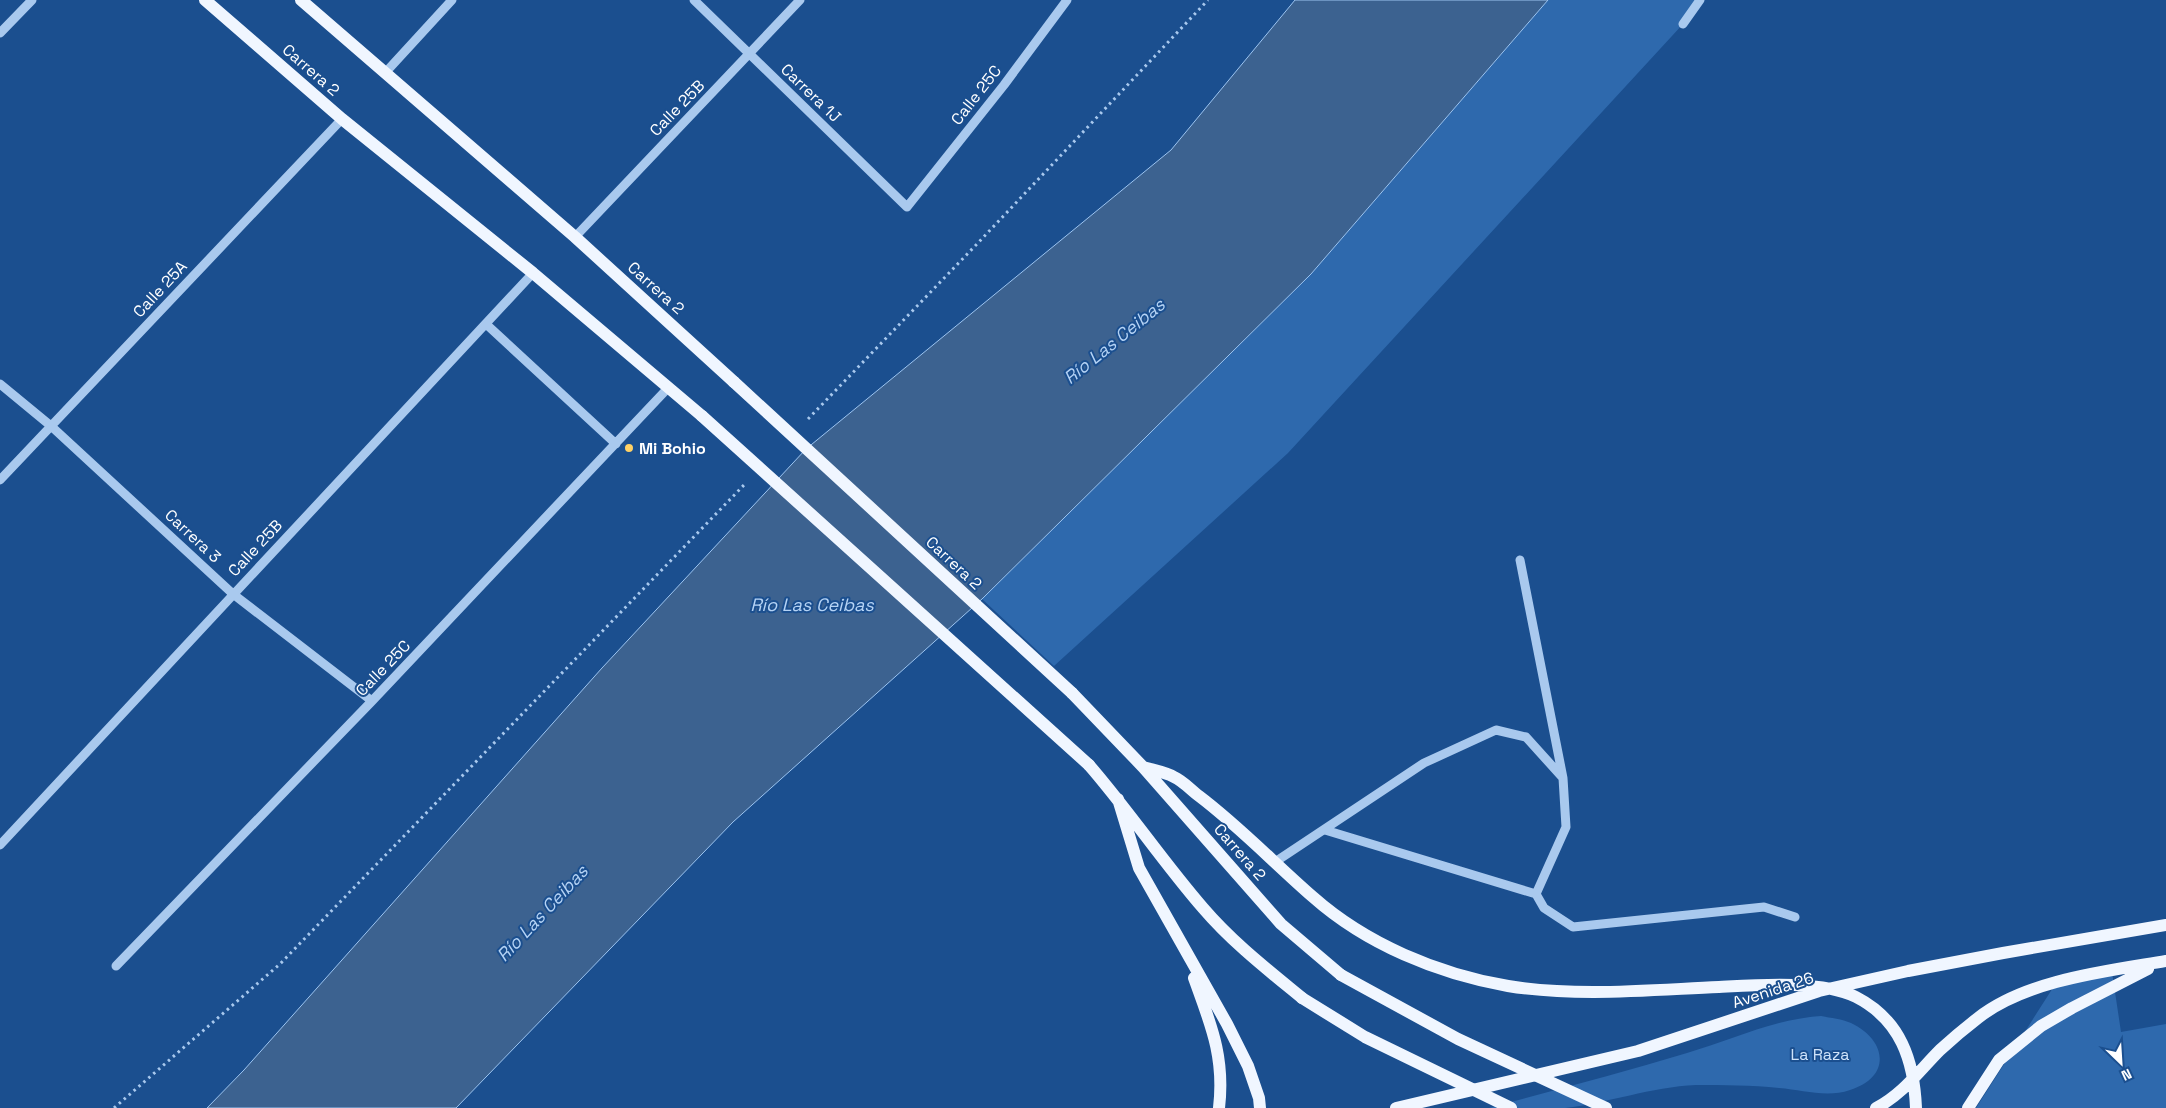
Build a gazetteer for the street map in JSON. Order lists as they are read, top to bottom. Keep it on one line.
{"streets":{"main road":["Carrera 2","Avenida 26"],"street":["Carrera 1J","Calle 25C","Calle 25B","Calle 25A","Carrera 3"]},"crossings":[["Carrera 2","Calle 25C"],["Carrera 2","Calle 25B"],["Carrera 2","Calle 25A"],["Carrera 1J","Calle 25C"],["Carrera 1J","Calle 25B"],["Calle 25C","Carrera 3"],["Calle 25B","Carrera 3"],["Calle 25A","Carrera 3"]],"water":["Río Las Ceibas"],"parks":["La Raza"],"places":["Mi Bohio"],"north":"bottom right"}
